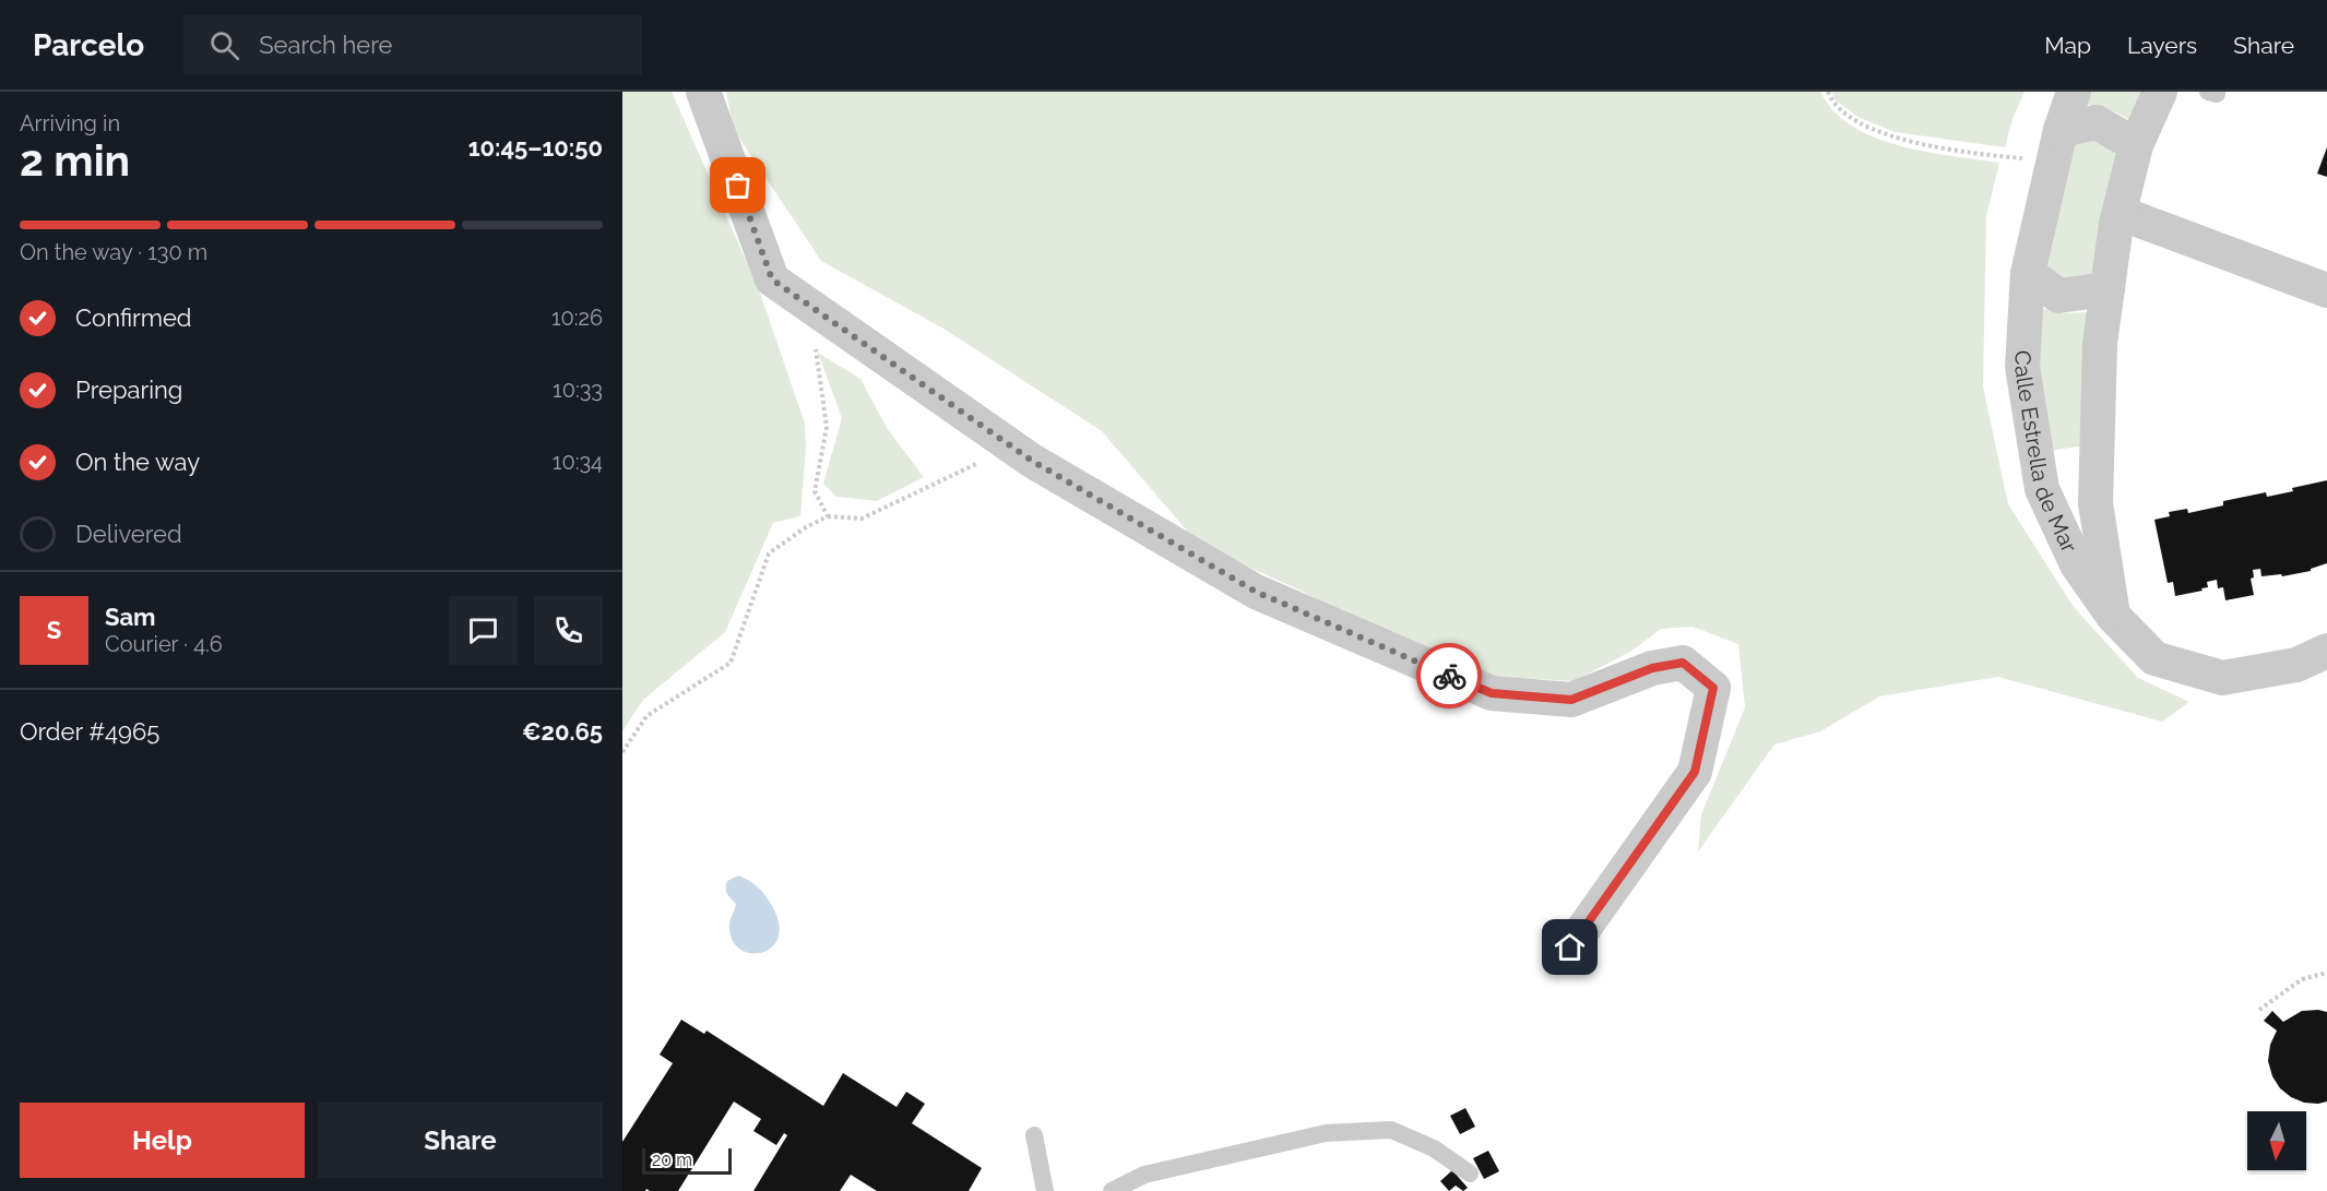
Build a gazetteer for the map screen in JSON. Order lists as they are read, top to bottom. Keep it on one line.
{"streets":{"street":["Calle Estrella de Mar"]},"scale_bar":"20 m","north":"bottom","page":{"header":"Parcelo","search":"Search here","nav":["Map","Layers","Share"],"heading":["2 min","Arriving in","10:45–10:50"],"panel":["Sam","Courier · 4.6","Order #4965","€20.65"],"bar":"On the way · 130 m","list":[["Confirmed","10:26"],["Preparing","10:33"],["On the way","10:34"],"Delivered"],"round":"S","buttons":["Help","Share"],"scale":"20 m"}}
